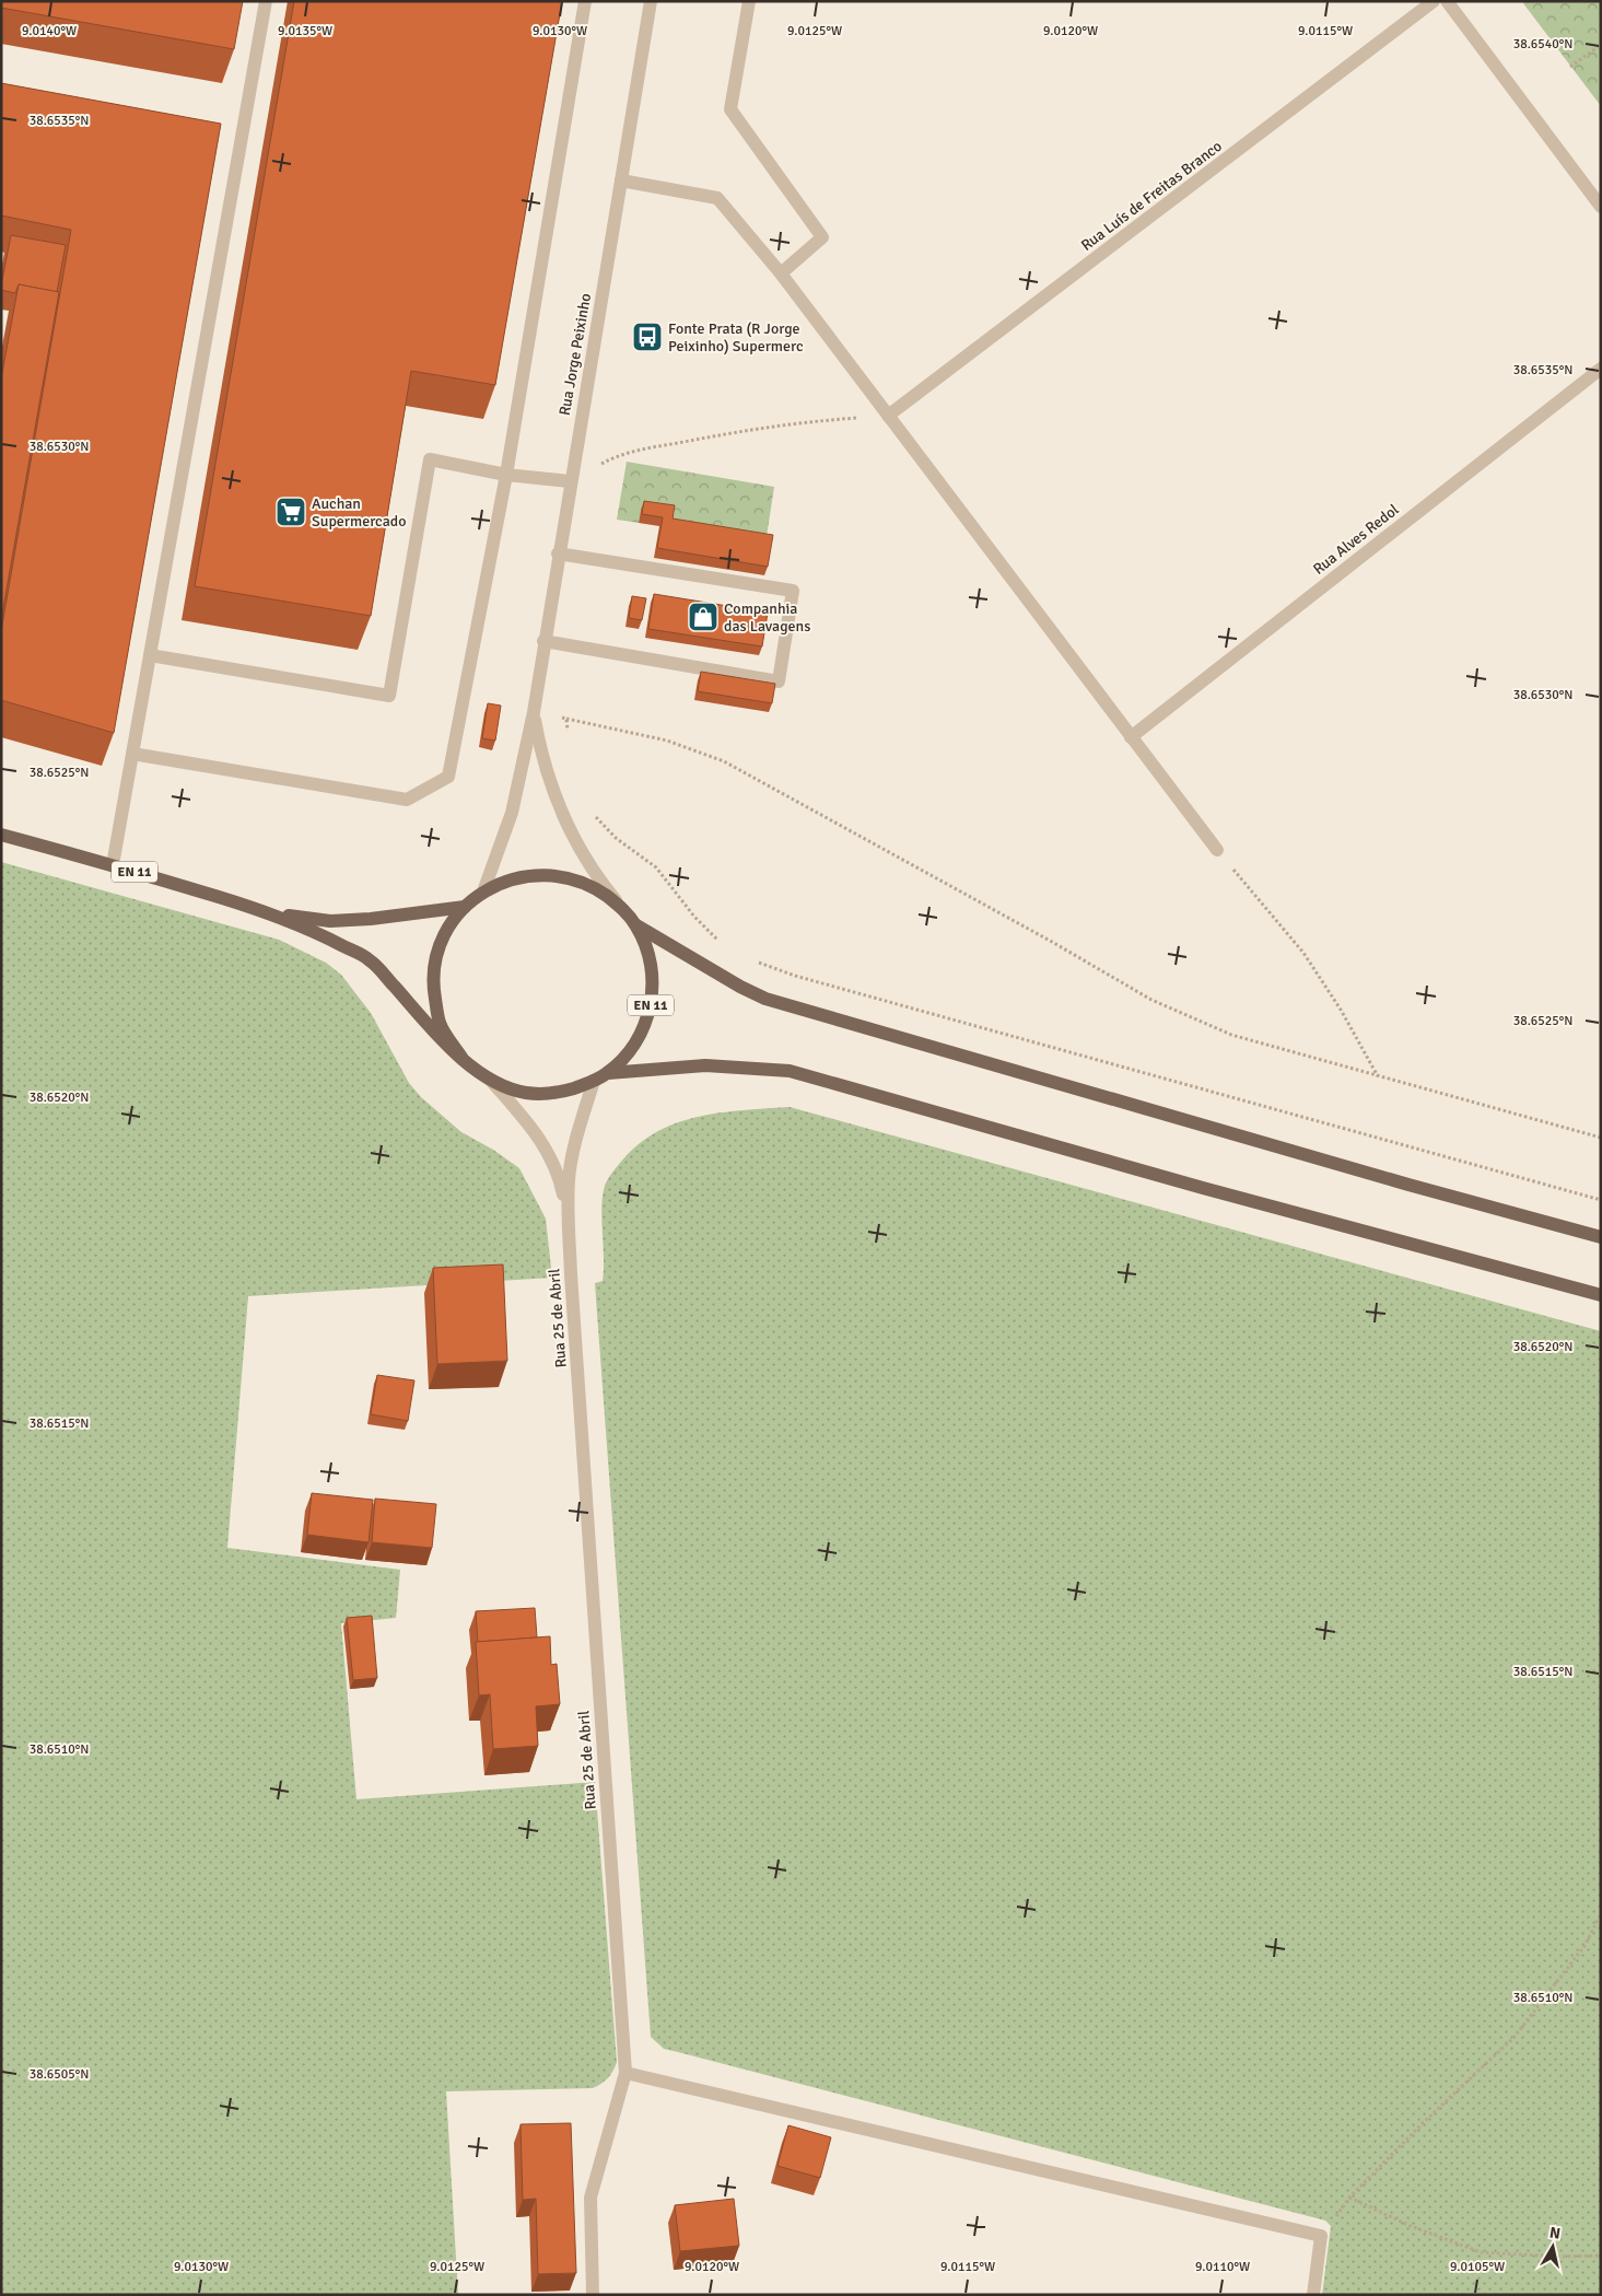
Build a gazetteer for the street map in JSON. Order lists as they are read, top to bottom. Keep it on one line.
{"streets":{"main road":["EN 11"],"street":["Rua Luís de Freitas Branco","Rua Jorge Peixinho","Rua Alves Redol","Rua 25 de Abril"]},"places":{"bus stop":["Fonte Prata (R Jorge Peixinho) Supermerc"],"supermarket":["Auchan Supermercado"],"shop":["Companhia das Lavagens"]},"north":"top","coordinates":["9.0135°W","9.0130°W","9.0125°W","9.0120°W","9.0140°W","9.0115°W","38.6540°N","38.6535°N","38.6530°N","38.6525°N","38.6520°N","38.6515°N","38.6510°N","38.6505°N","9.0110°W","9.0105°W"]}
